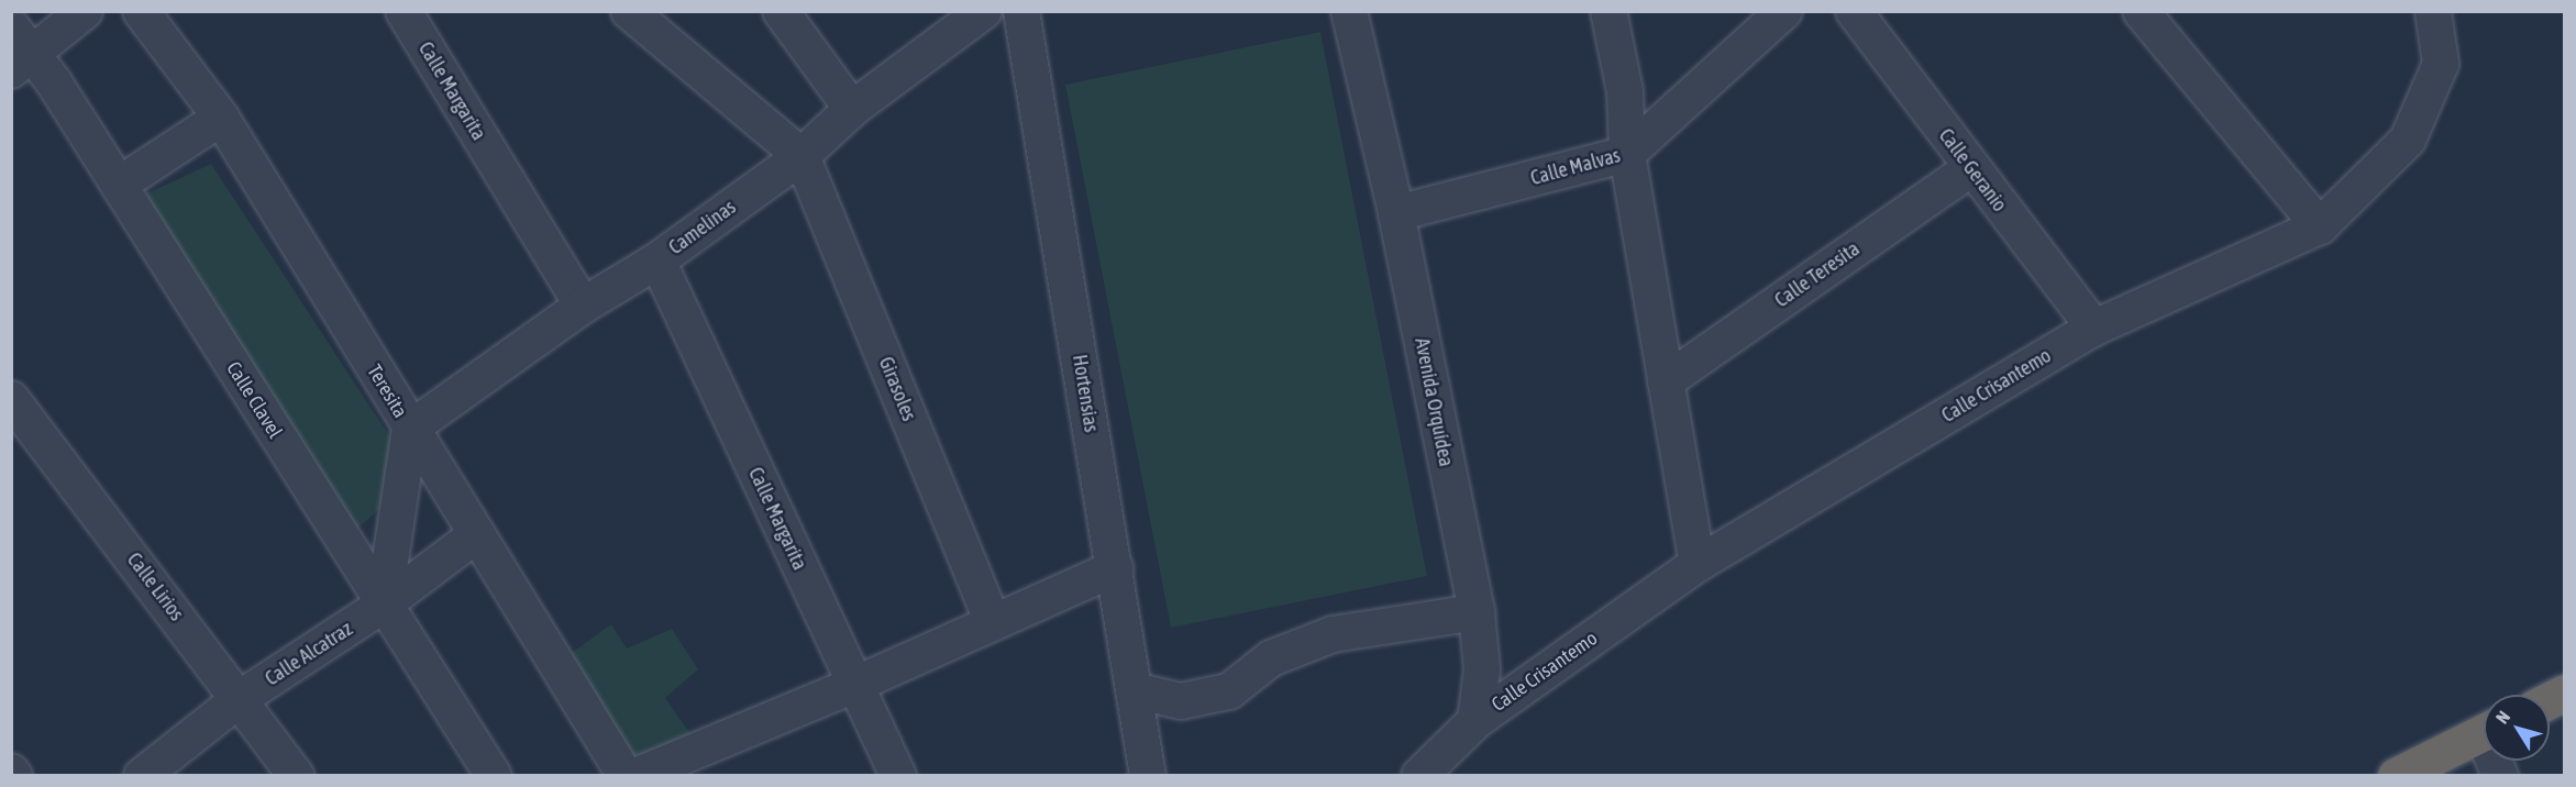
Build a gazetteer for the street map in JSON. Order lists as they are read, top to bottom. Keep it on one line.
{"streets":{"street":["Calle Margarita","Calle Malvas","Calle Geranio","Camelinas","Calle Teresita","Calle Crisantemo","Girasoles","Teresita","Hortensias","Calle Clavel","Avenida Orquídea","Calle Lirios","Calle Alcatraz"]},"crossings":[["Calle Margarita","Camelinas"],["Calle Malvas","Avenida Orquídea"],["Calle Geranio","Calle Teresita"],["Calle Geranio","Calle Crisantemo"],["Camelinas","Girasoles"],["Camelinas","Teresita"],["Calle Crisantemo","Avenida Orquídea"],["Teresita","Calle Alcatraz"],["Calle Clavel","Calle Alcatraz"],["Calle Lirios","Calle Alcatraz"]],"north":"top left"}
